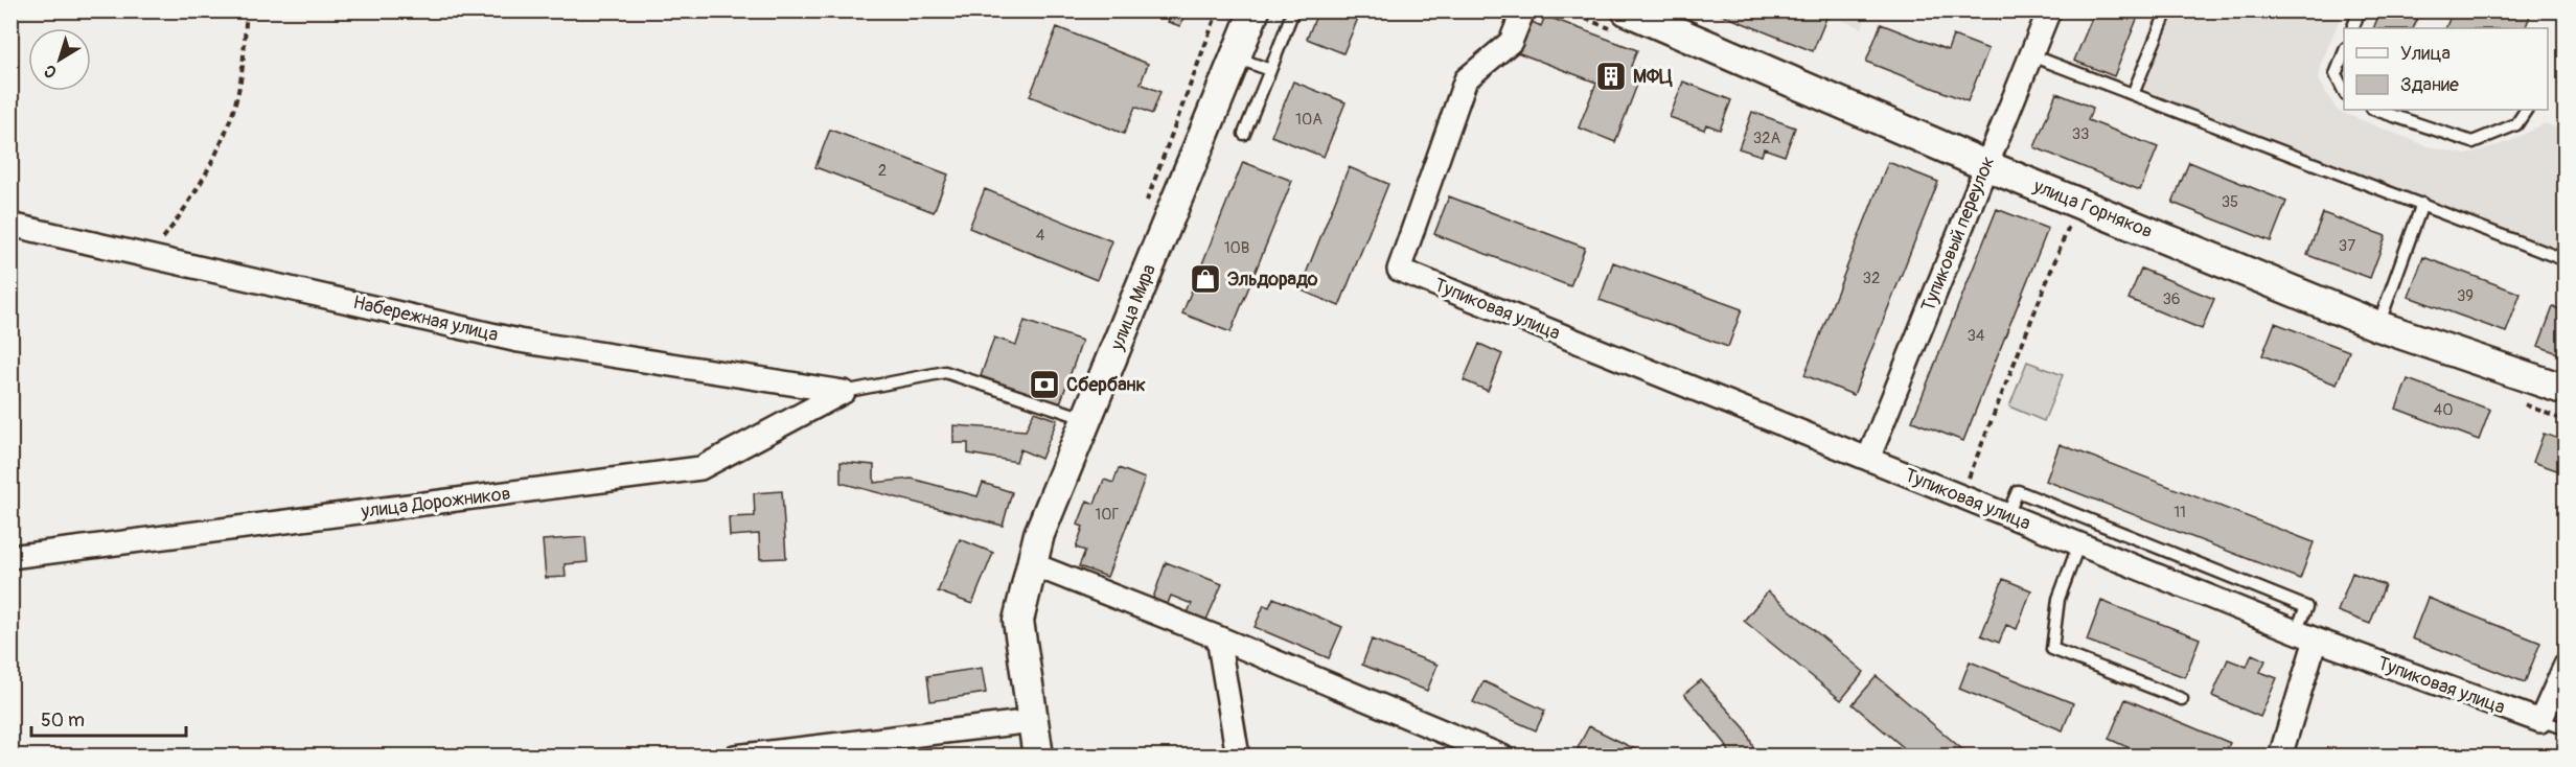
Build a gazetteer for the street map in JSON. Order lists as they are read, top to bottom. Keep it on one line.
{"streets":{"main road":["улица Горняков","улица Мира"],"street":["Тупиковый переулок","Тупиковая улица","Набережная улица","улица Дорожников"]},"crossings":[["улица Горняков","Тупиковый переулок"],["Тупиковый переулок","Тупиковая улица"],["Набережная улица","улица Дорожников"]],"places":{"building":["МФЦ"],"shop":["Эльдорадо"],"bank":["Сбербанк"]},"house_numbers":["10А","33","32А","2","35","4","37","10В","32","39","36","34","40","11","10Г"],"legend":["Улица","Здание"],"scale_bar":"50 m","north":"bottom left"}
